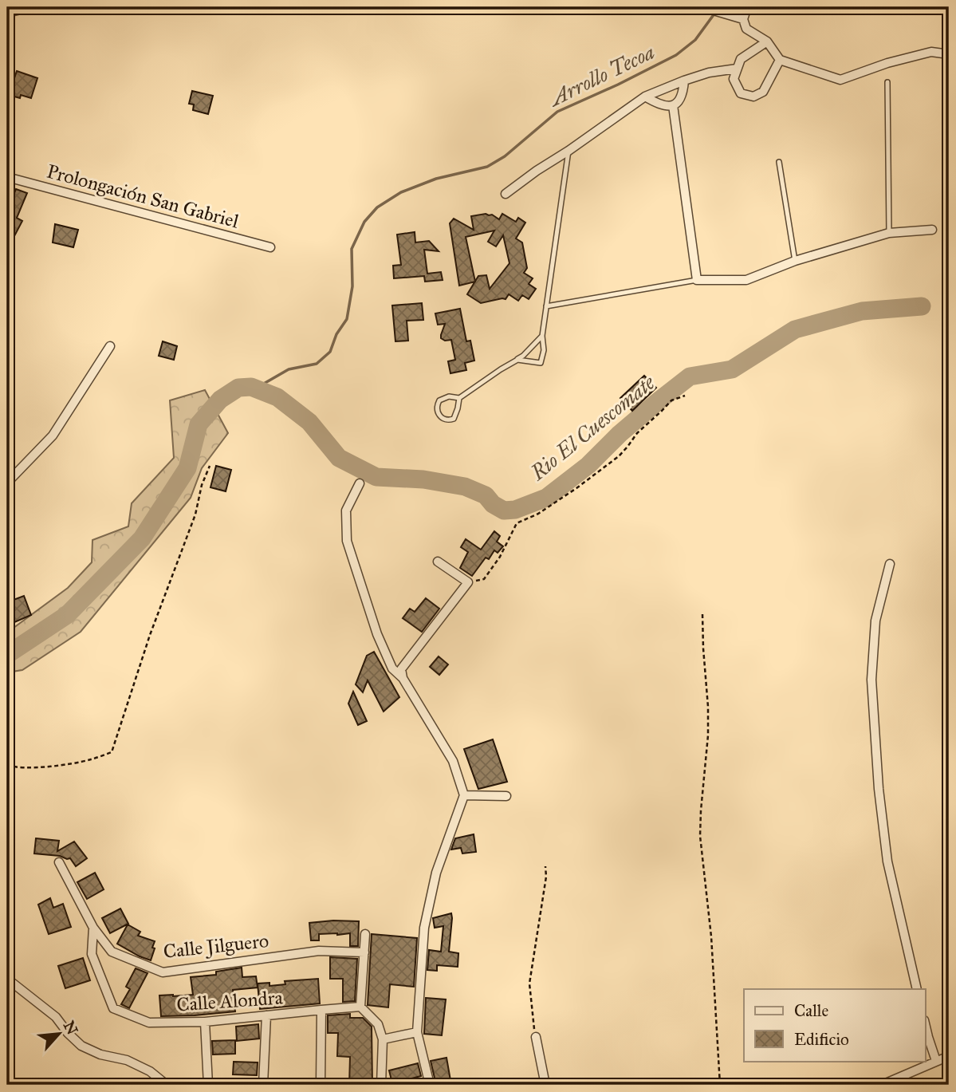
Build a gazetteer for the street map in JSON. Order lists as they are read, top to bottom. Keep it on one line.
{"streets":{"street":["Prolongación San Gabriel","Calle Jilguero","Calle Alondra"]},"crossings":[["Calle Jilguero","Calle Alondra"]],"water":["Arrollo Tecoa","Rio El Cuescomate"],"legend":["Calle","Edificio"],"north":"top right"}
